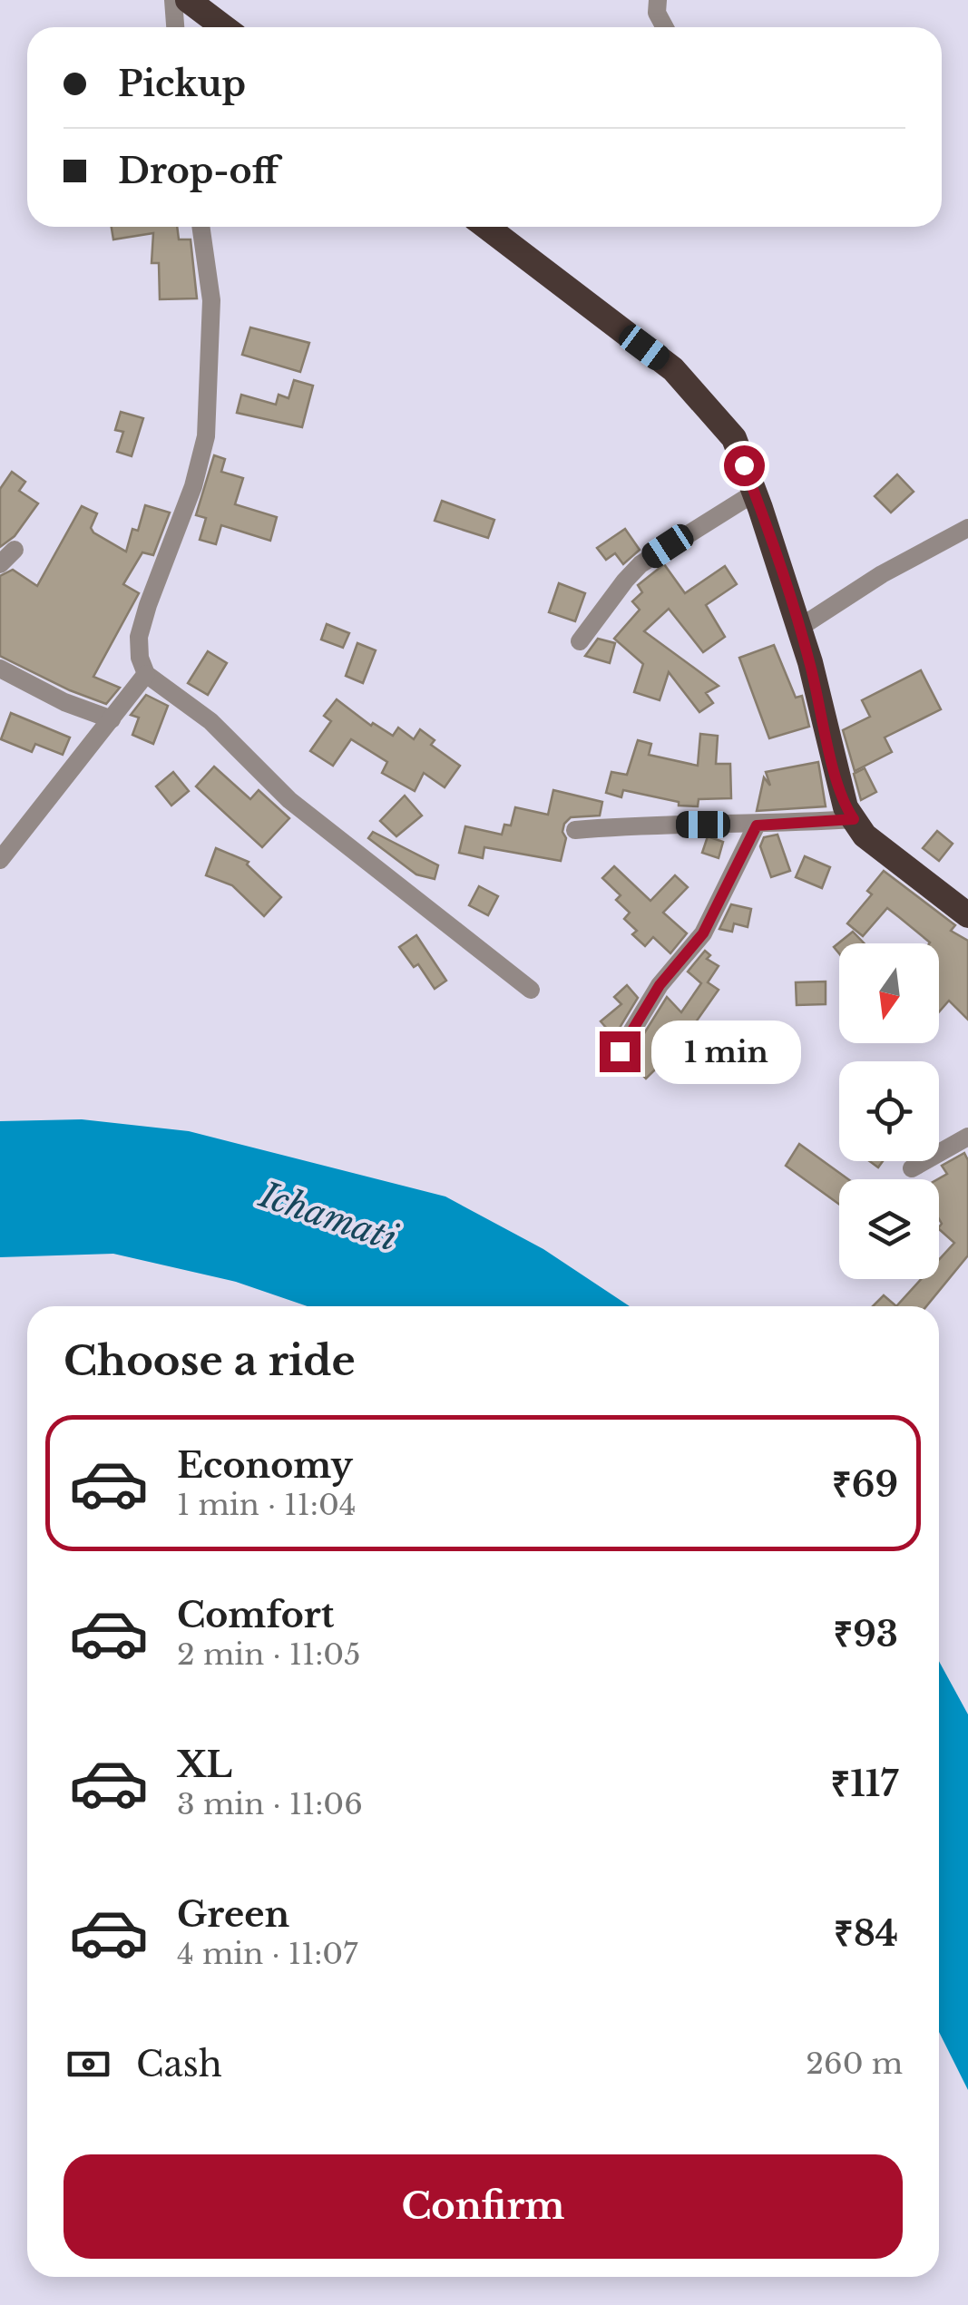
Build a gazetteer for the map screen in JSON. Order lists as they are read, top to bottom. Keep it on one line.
{"water":["Ichamati"],"north":"bottom","page":{"banner":["Pickup","Drop-off"],"bubble":"1 min","heading":"Choose a ride","list":[{"name":"Economy","note":"1 min · 11:04","value":"₹69"},{"name":"Comfort","note":"2 min · 11:05","value":"₹93"},{"name":"XL","note":"3 min · 11:06","value":"₹117"},{"name":"Green","note":"4 min · 11:07","value":"₹84"}],"pay":["Cash","260 m"],"buttons":"Confirm"}}
